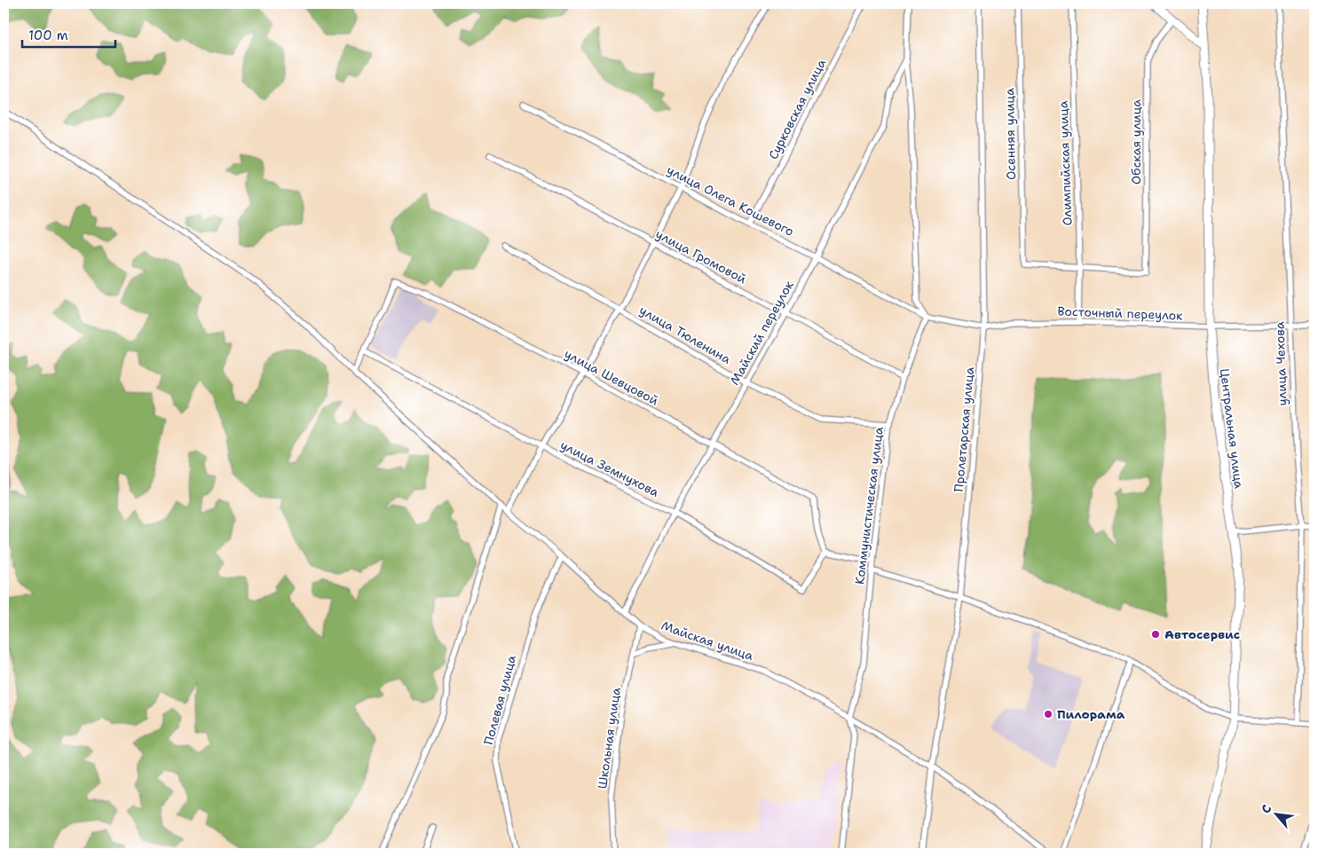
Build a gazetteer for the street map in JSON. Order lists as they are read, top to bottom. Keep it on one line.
{"streets":{"main road":["Центральная улица"],"street":["Сурковская улица","Осенняя улица","Обская улица","Олимпийская улица","улица Олега Кошевого","улица Громовой","Восточный переулок","Майский переулок","улица Тюленина","улица Чехова","улица Шевцовой","Пролетарская улица","улица Земнухова","Коммунистическая улица","Майская улица","Полевая улица","Школьная улица"]},"crossings":[["Сурковская улица","улица Олега Кошевого"],["Осенняя улица","Обская улица"],["Осенняя улица","Олимпийская улица"],["Обская улица","Олимпийская улица"],["Олимпийская улица","Восточный переулок"],["улица Олега Кошевого","Восточный переулок"],["улица Олега Кошевого","Майский переулок"],["улица Олега Кошевого","Коммунистическая улица"],["улица Громовой","Майский переулок"],["улица Громовой","Коммунистическая улица"],["Восточный переулок","улица Чехова"],["Восточный переулок","Центральная улица"],["Восточный переулок","Пролетарская улица"],["Восточный переулок","Коммунистическая улица"],["Майский переулок","улица Тюленина"],["Майский переулок","улица Шевцовой"],["Майский переулок","улица Земнухова"],["Майский переулок","Майская улица"],["улица Тюленина","Коммунистическая улица"],["улица Шевцовой","улица Земнухова"],["Пролетарская улица","Майская улица"],["Коммунистическая улица","Майская улица"],["Майская улица","Полевая улица"],["Майская улица","Школьная улица"]],"places":["Автосервис","Пилорама"],"scale_bar":"100 m","north":"top left"}
